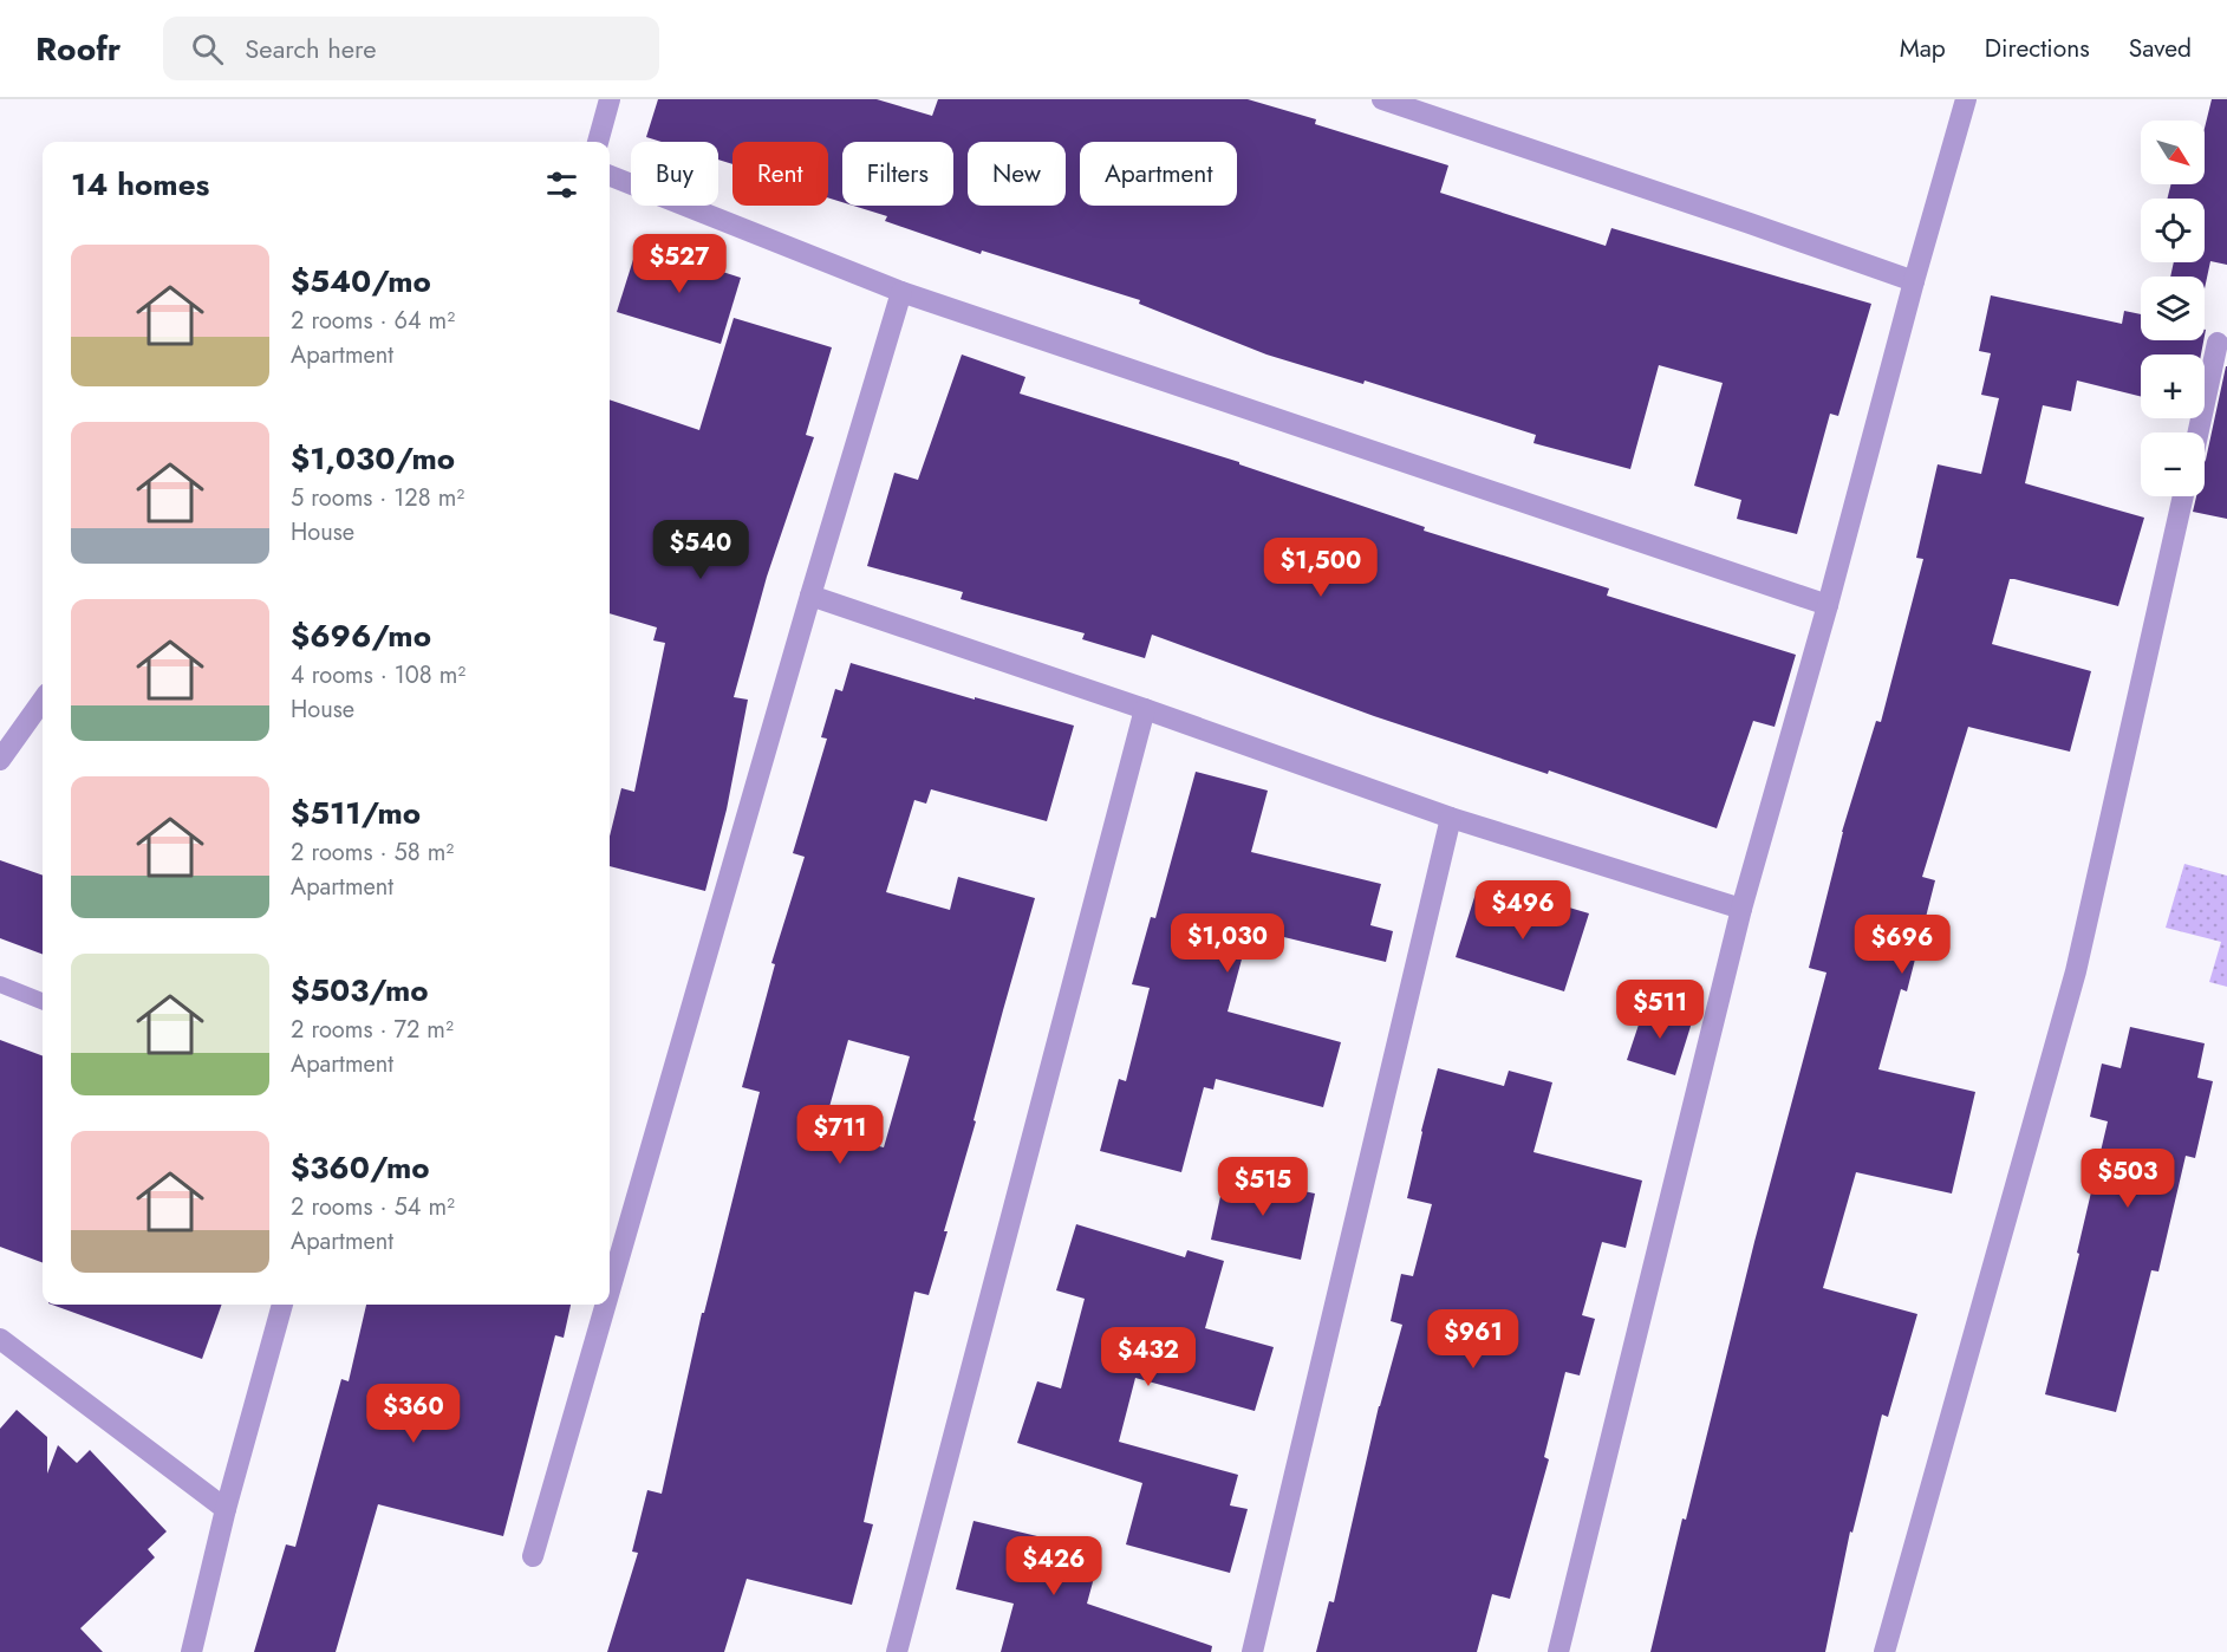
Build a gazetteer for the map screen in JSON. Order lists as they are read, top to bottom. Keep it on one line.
{"north":"bottom right","page":{"header":"Roofr","search":"Search here","nav":["Map","Directions","Saved"],"map_buttons":["+","−"],"chip":["Buy","Rent","Filters","New","Apartment"],"heading":"14 homes","list":[{"name":"$540/mo","note":"2 rooms · 64 m² · Apartment"},{"name":"$1,030/mo","note":"5 rooms · 128 m² · House"},{"name":"$696/mo","note":"4 rooms · 108 m² · House"},{"name":"$511/mo","note":"2 rooms · 58 m² · Apartment"},{"name":"$503/mo","note":"2 rooms · 72 m² · Apartment"},{"name":"$360/mo","note":"2 rooms · 54 m² · Apartment"}],"price":["$527","$540","$1,500","$496","$1,030","$696","$511","$711","$503","$515","$961","$432","$360","$426"]}}
